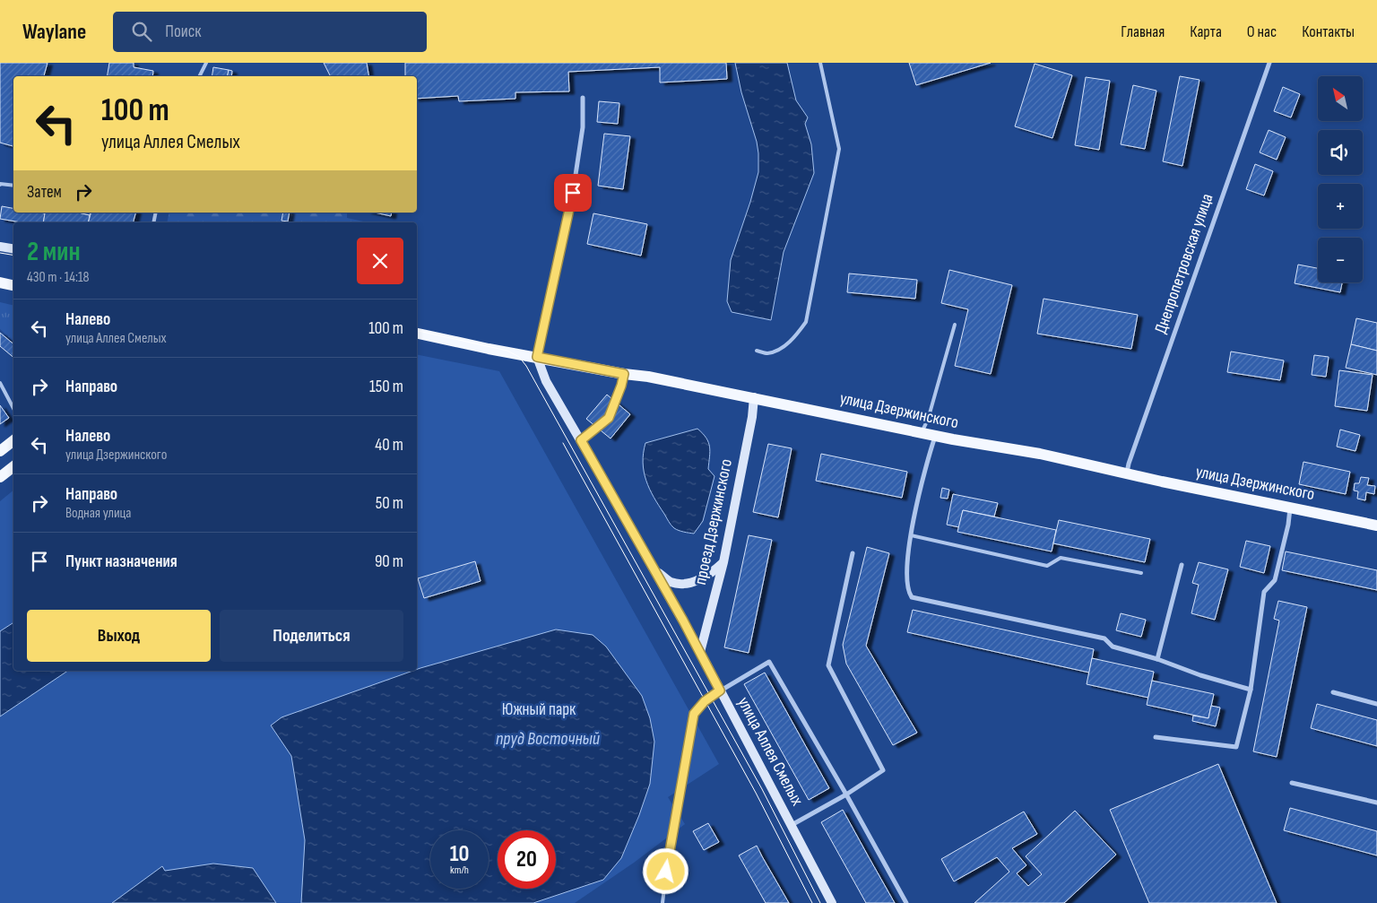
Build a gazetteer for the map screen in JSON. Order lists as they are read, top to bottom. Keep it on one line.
{"streets":{"main road":["улица Дзержинского","проезд Дзержинского","улица Аллея Смелых"],"street":["Днепропетровская улица"]},"crossings":[["Днепропетровская улица","улица Дзержинского"],["улица Дзержинского","проезд Дзержинского"],["улица Дзержинского","улица Аллея Смелых"],["проезд Дзержинского","улица Аллея Смелых"]],"water":["пруд Восточный"],"parks":["Южный парк"],"north":"top left","page":{"header":"Waylane","search":"Поиск","nav":["Главная","Карта","О нас","Контакты"],"map_buttons":["+","−"],"turn":["100 m","улица Аллея Смелых"],"then":"Затем","heading":["2 мин","430 m · 14:18"],"list":[{"name":"Налево","note":"улица Аллея Смелых","value":"100 m"},{"name":"Направо","value":"150 m"},{"name":"Налево","note":"улица Дзержинского","value":"40 m"},{"name":"Направо","note":"Водная улица","value":"50 m"},{"name":"Пункт назначения","value":"90 m"}],"buttons":["Выход","Поделиться"],"speed":"10 km/h","limit":"20"}}
